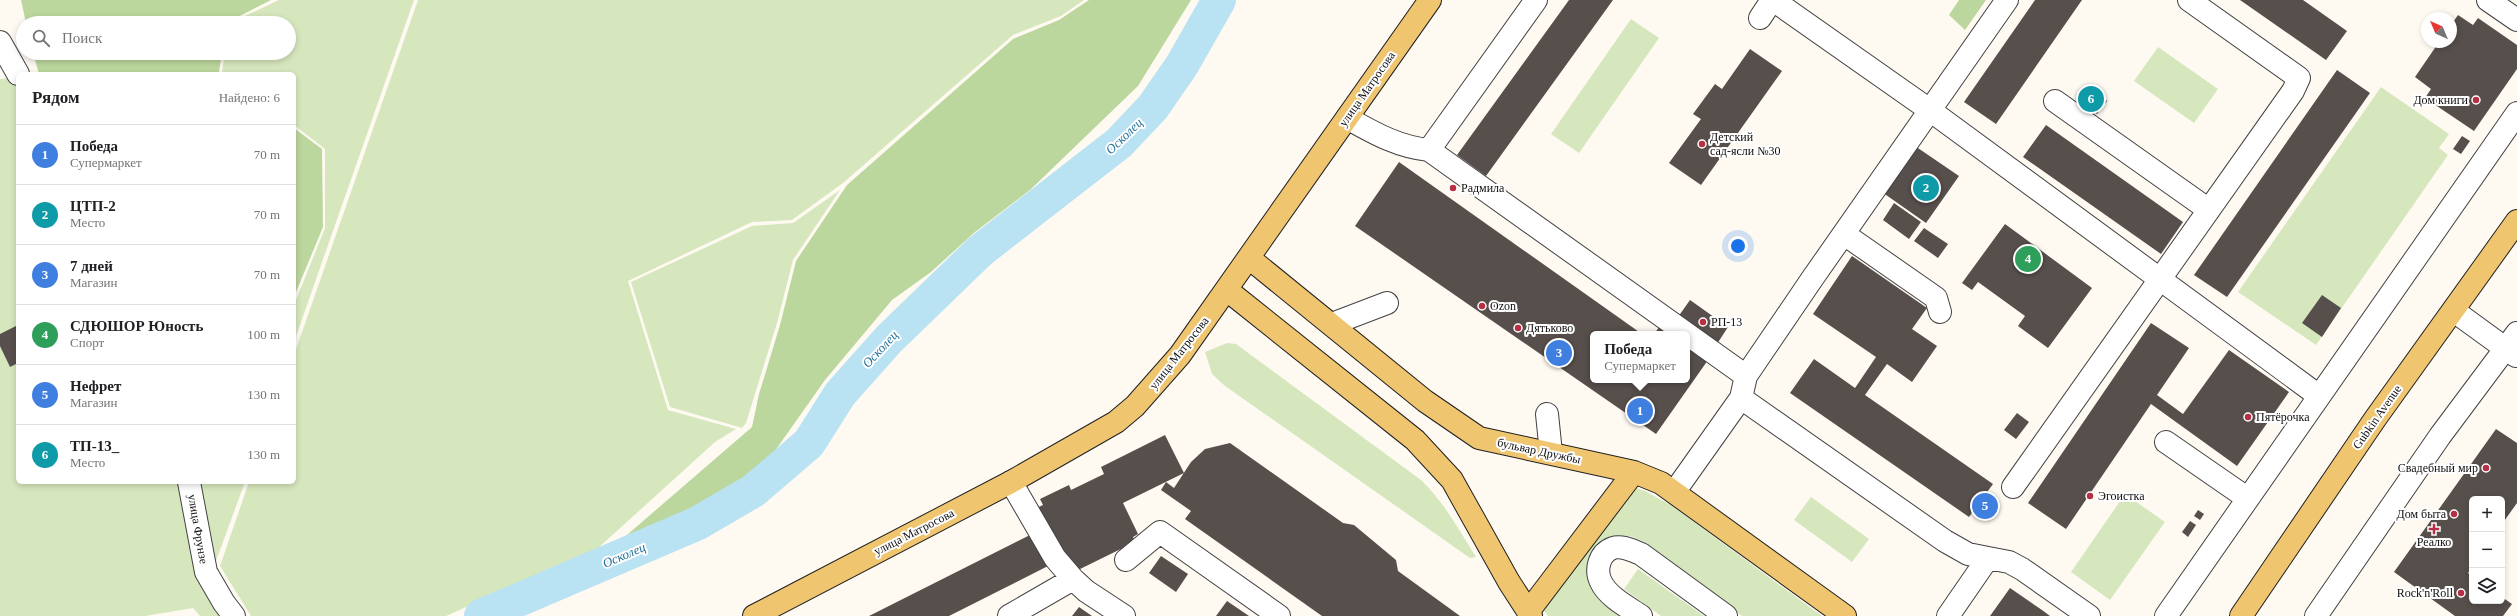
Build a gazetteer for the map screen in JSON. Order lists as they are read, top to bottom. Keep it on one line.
{"streets":{"main road":["улица Матросова","Gubkin Avenue","бульвар Дружбы"],"street":["улица Фрунзе"]},"crossings":[["улица Матросова","бульвар Дружбы"]],"water":["Осколец"],"places":{"other":["Дом книги","Детский сад-ясли №30","Радмила","Ozon","РП-13","Дятьково","Пятёрочка","Свадебный мир","Эгоистка","Дом быта","Rock'n'Roll"],"health":["Реалко"]},"north":"top left","page":{"search":"Поиск","heading":["Рядом","Найдено: 6"],"pins":["6","2","4","3","1","5"],"list":[{"mark":"1","name":"Победа","note":"Супермаркет","value":"70 m"},{"mark":"2","name":"ЦТП-2","note":"Место","value":"70 m"},{"mark":"3","name":"7 дней","note":"Магазин","value":"70 m"},{"mark":"4","name":"СДЮШОР Юность","note":"Спорт","value":"100 m"},{"mark":"5","name":"Нефрет","note":"Магазин","value":"130 m"},{"mark":"6","name":"ТП-13_","note":"Место","value":"130 m"}],"popup":["Победа","Супермаркет"],"map_buttons":["+","−"]}}
